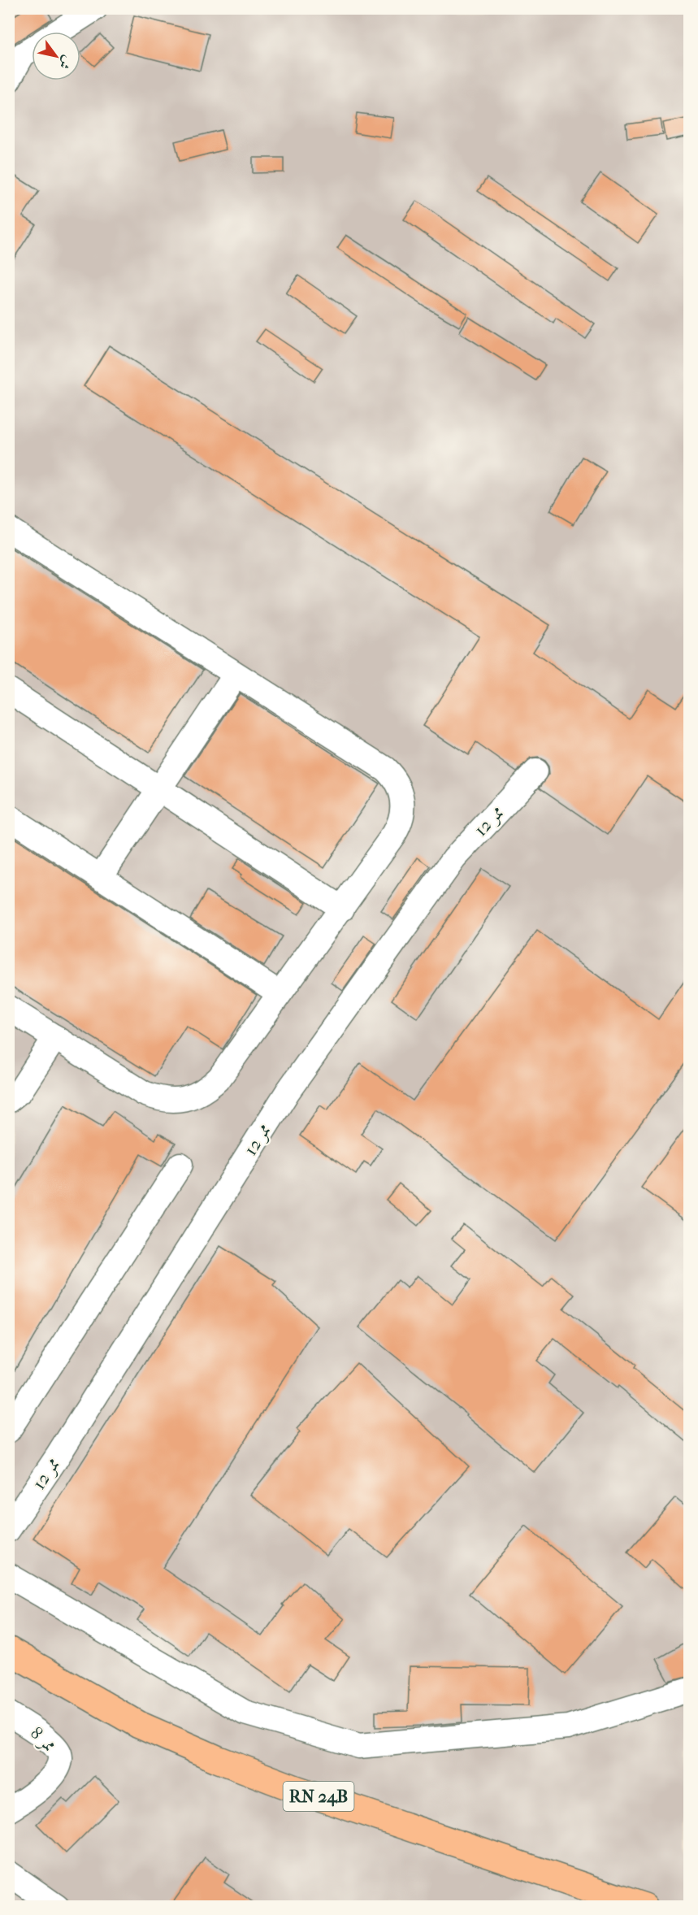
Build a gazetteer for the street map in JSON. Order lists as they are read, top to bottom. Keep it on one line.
{"streets":{"main road":["RN 24B"],"street":["ممر 12","ممر 8"]},"north":"bottom right"}
